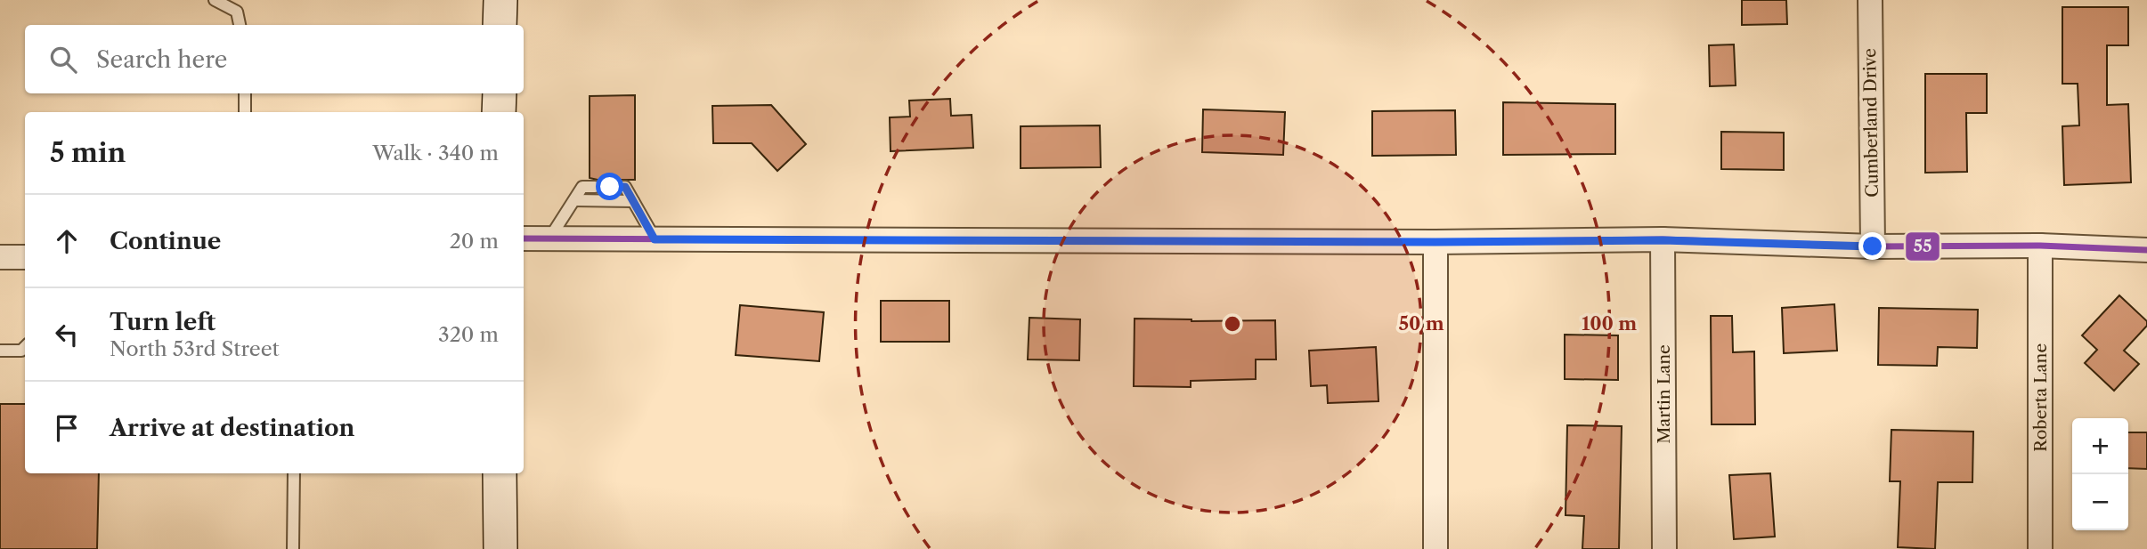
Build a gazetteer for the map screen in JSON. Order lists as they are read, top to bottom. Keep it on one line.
{"streets":{"street":["Cumberland Drive","Martin Lane","Roberta Lane"]},"lines":["transit line 55"],"page":{"search":"Search here","heading":["5 min","Walk · 340 m"],"list":[["Continue","20 m"],["Turn left","North 53rd Street","320 m"],"Arrive at destination"],"map_buttons":["+","−"]},"rings":["50 m","100 m"]}
